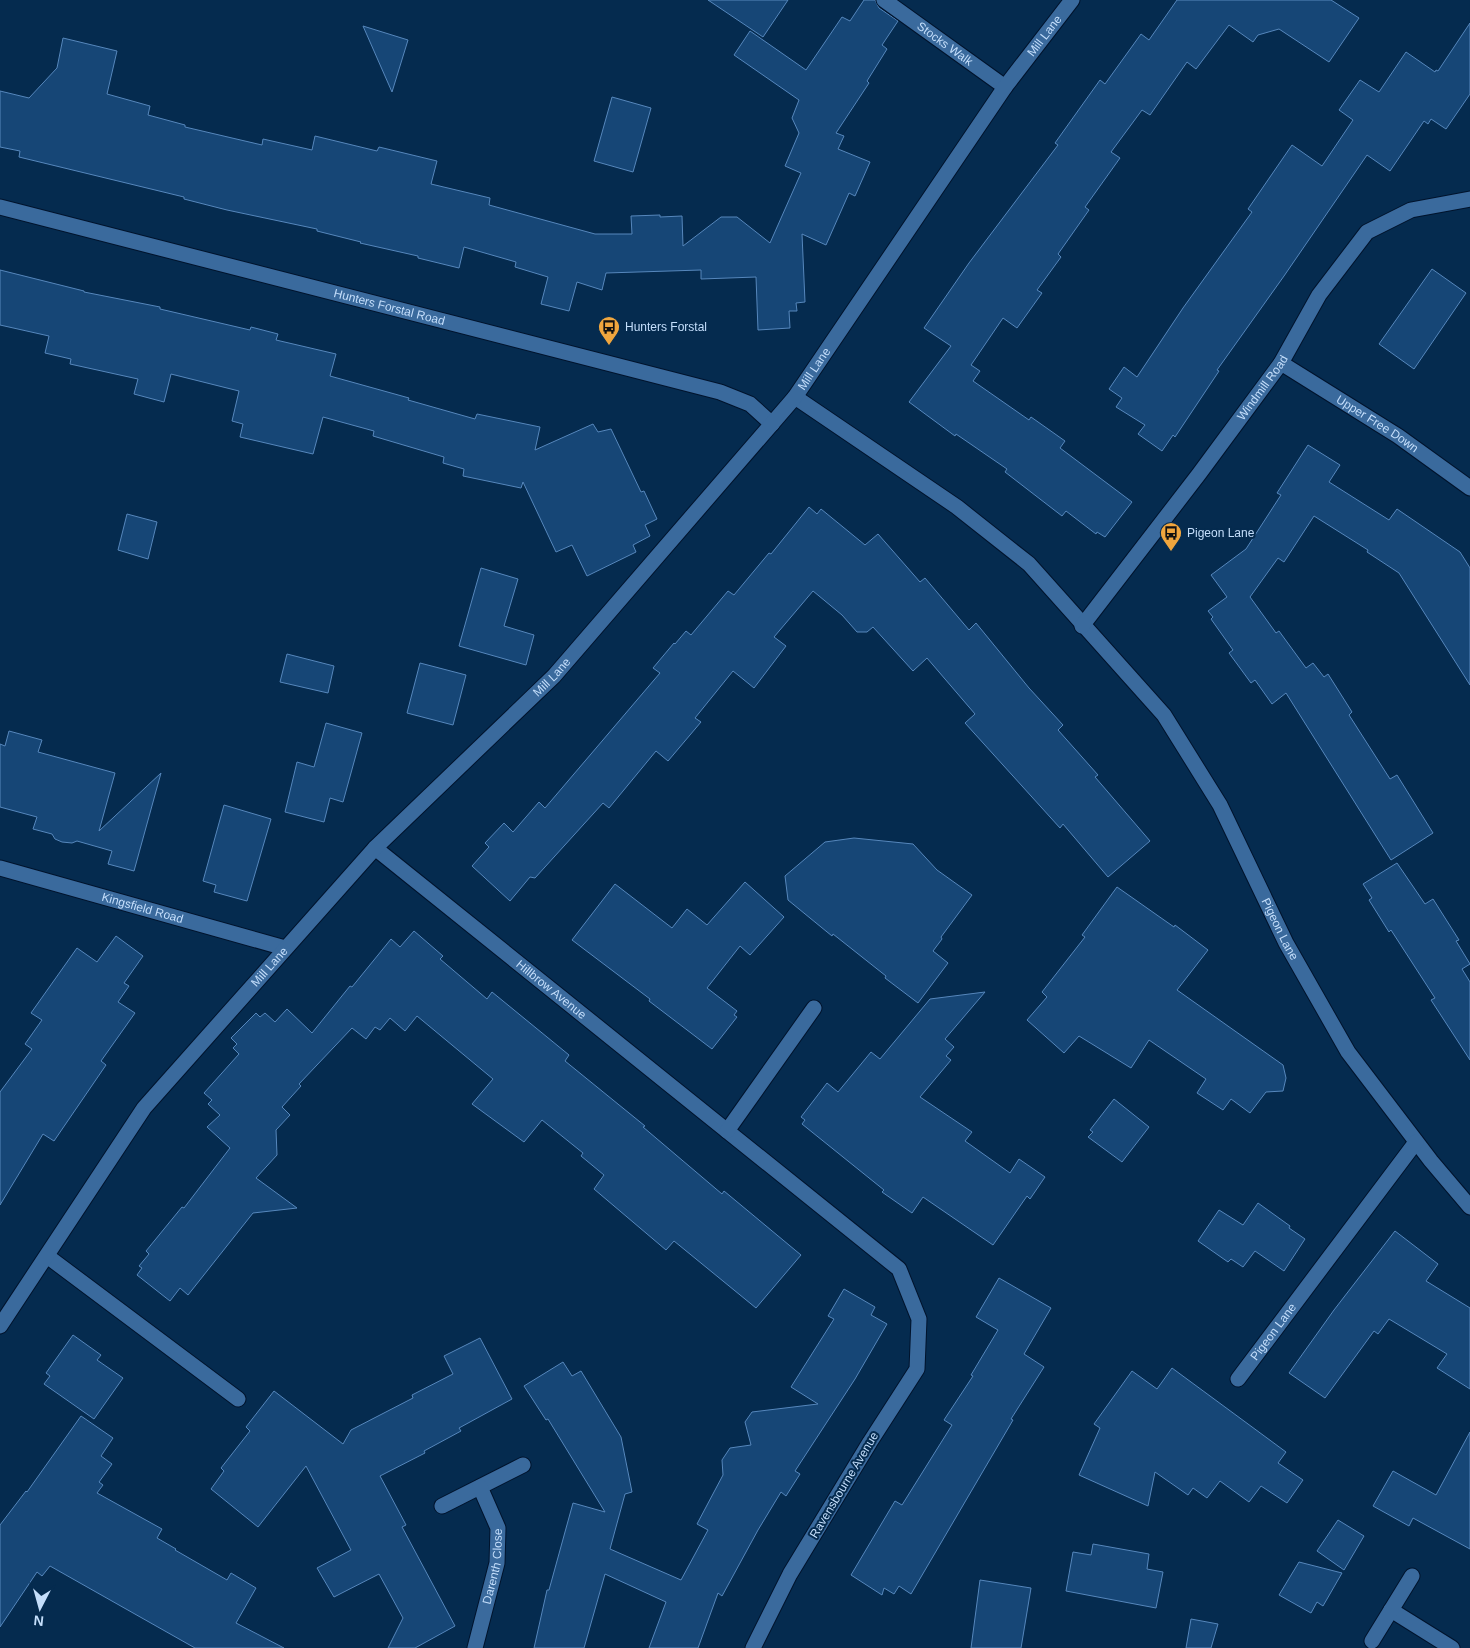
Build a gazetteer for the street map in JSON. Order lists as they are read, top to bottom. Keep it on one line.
{"streets":{"street":["Mill Lane","Stocks Walk","Hunters Forstal Road","Windmill Road","Upper Free Down","Kingsfield Road","Pigeon Lane","Hillbrow Avenue","Ravensbourne Avenue","Darenth Close"]},"crossings":[["Mill Lane","Stocks Walk"],["Mill Lane","Hunters Forstal Road"],["Mill Lane","Kingsfield Road"],["Mill Lane","Pigeon Lane"],["Mill Lane","Hillbrow Avenue"],["Windmill Road","Upper Free Down"],["Windmill Road","Pigeon Lane"],["Hillbrow Avenue","Ravensbourne Avenue"]],"places":{"bus stop":["Hunters Forstal","Pigeon Lane"]},"north":"bottom"}
